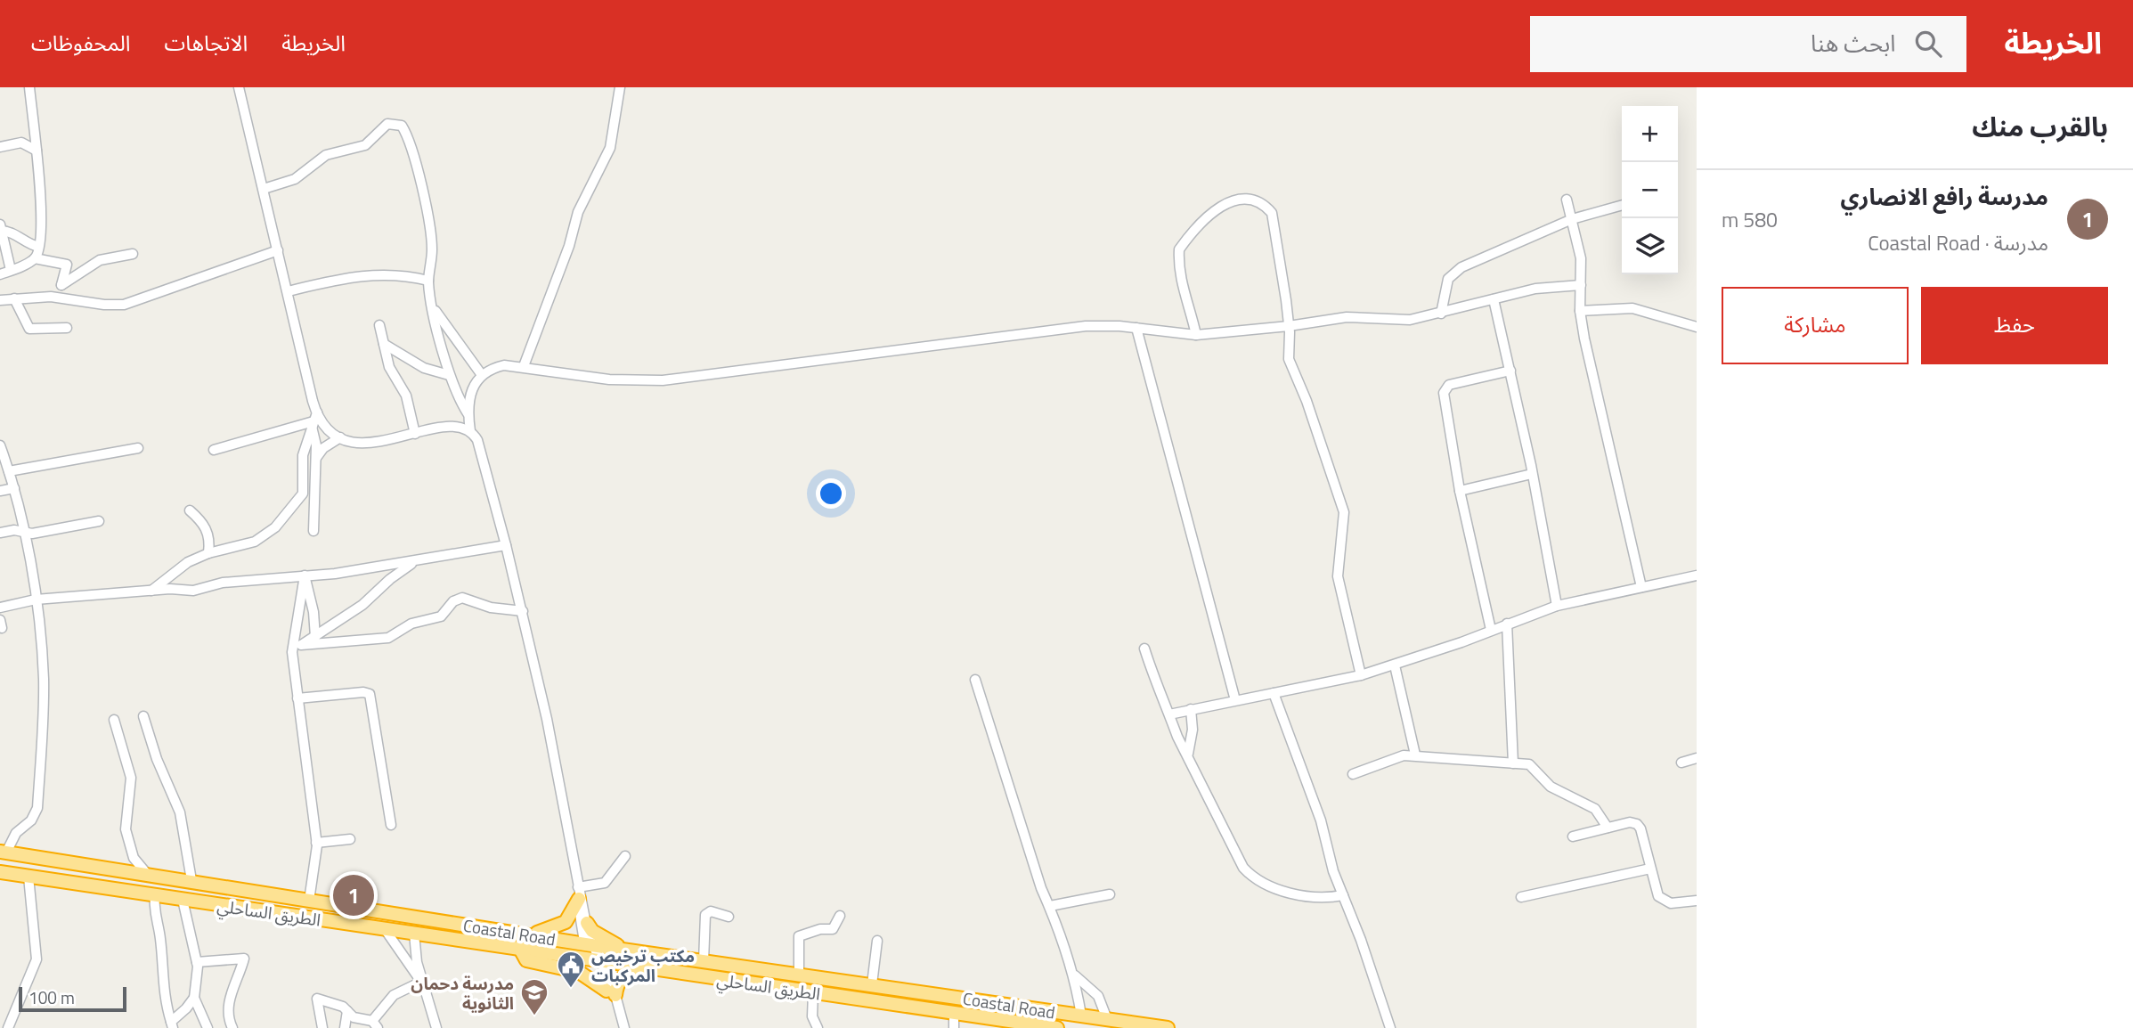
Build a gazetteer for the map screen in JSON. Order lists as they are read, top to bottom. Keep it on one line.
{"streets":{"highway":["الطريق الساحلي","Coastal Road"]},"places":{"public building":["مكتب ترخيص المركبات"],"school or university":["مدرسة دحمان الثانوية"]},"scale_bar":"100 m","page":{"header":"الخريطة","search":"ابحث هنا","nav":["الخريطة","الاتجاهات","المحفوظات"],"heading":"بالقرب منك","map_buttons":["+","−"],"list":[{"mark":"1","name":"مدرسة رافع الانصاري","note":"مدرسة · Coastal Road","value":"580 m"}],"buttons":["حفظ","مشاركة"],"pins":"1","scale":"100 m"}}
